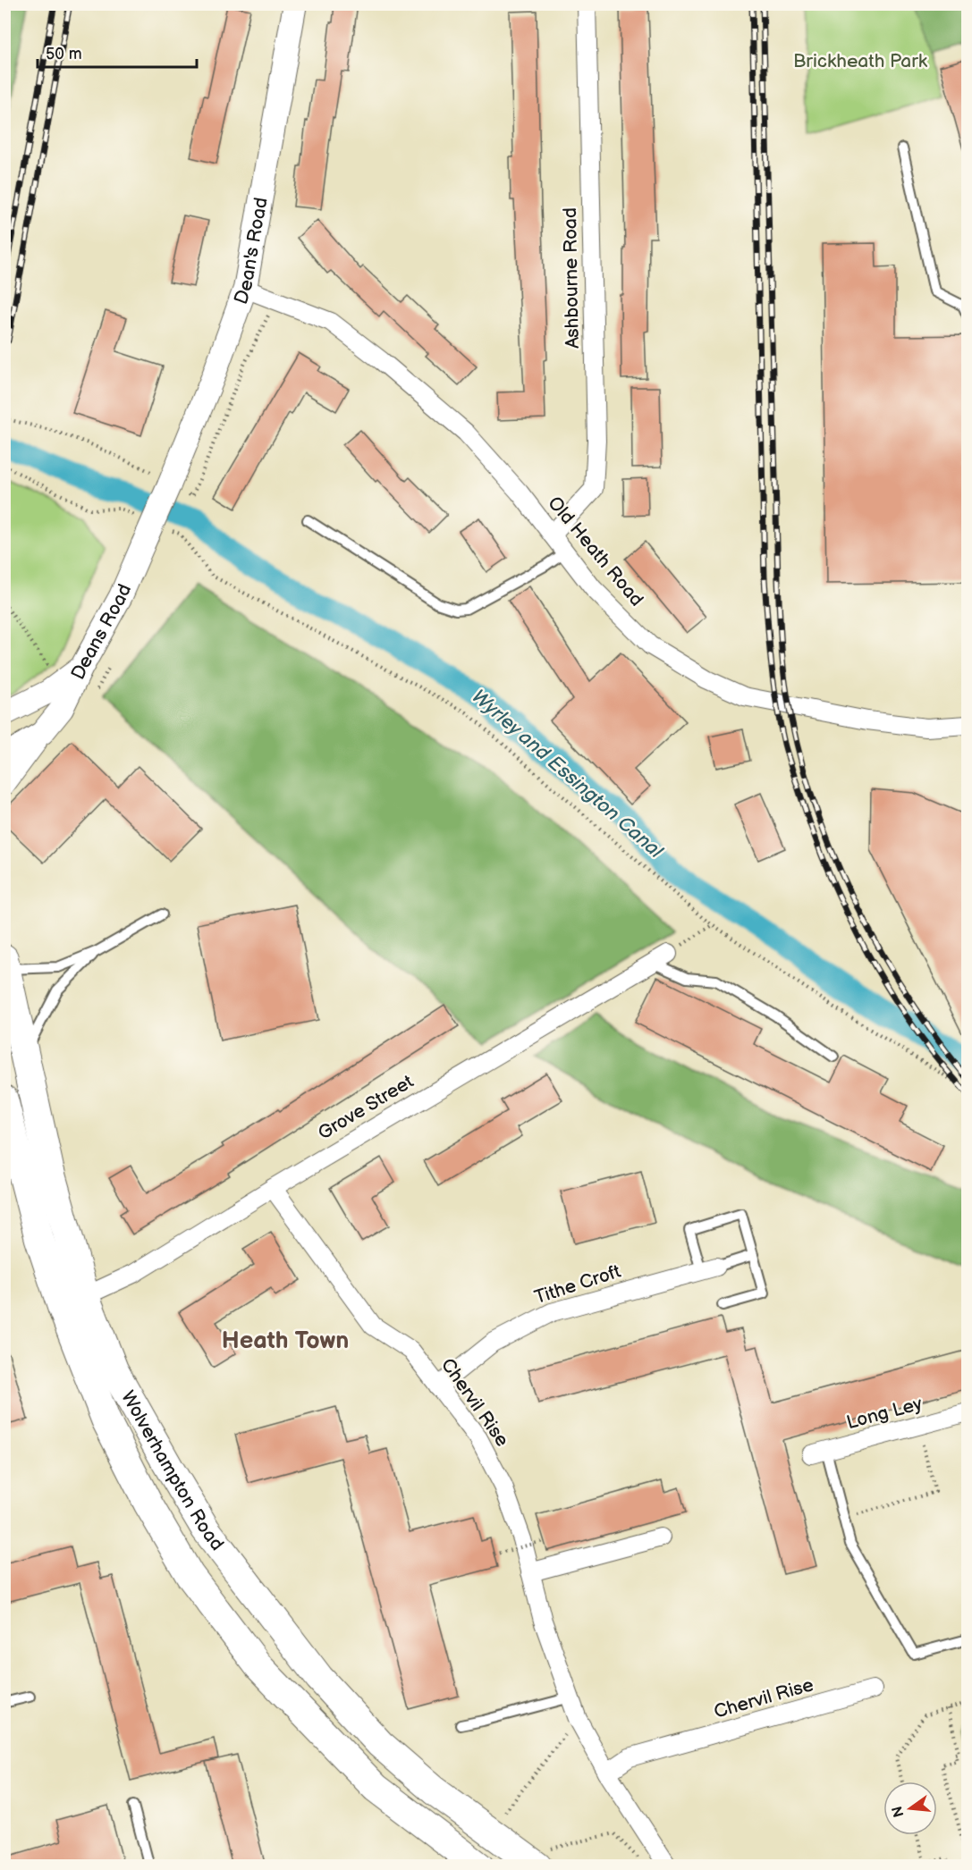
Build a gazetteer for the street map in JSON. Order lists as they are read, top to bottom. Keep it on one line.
{"streets":{"main road":["Wolverhampton Road"],"street":["Dean's Road","Ashbourne Road","Old Heath Road","Deans Road","Grove Street","Tithe Croft","Chervil Rise","Long Ley"]},"crossings":[["Dean's Road","Old Heath Road"],["Dean's Road","Deans Road"],["Ashbourne Road","Old Heath Road"],["Grove Street","Chervil Rise"],["Grove Street","Wolverhampton Road"],["Tithe Croft","Chervil Rise"]],"districts":["Heath Town"],"water":["Wyrley and Essington Canal"],"parks":["Brickheath Park"],"scale_bar":"50 m","north":"left"}
